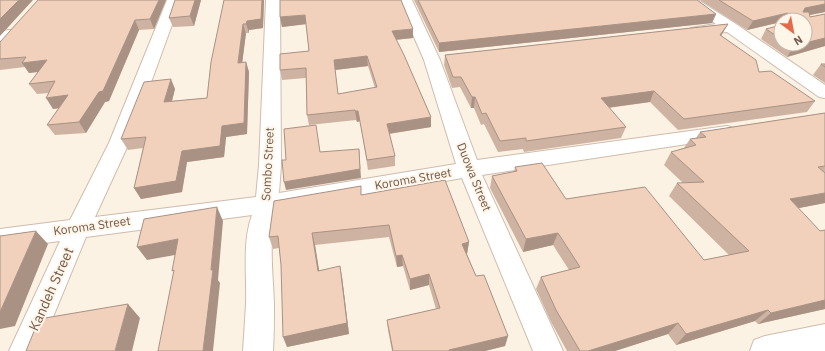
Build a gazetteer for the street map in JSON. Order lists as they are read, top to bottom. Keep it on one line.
{"streets":{"street":["Sombo Street","Duowa Street","Koroma Street","Kandeh Street"]},"crossings":[["Sombo Street","Koroma Street"],["Duowa Street","Koroma Street"],["Koroma Street","Kandeh Street"]],"north":"bottom right"}
